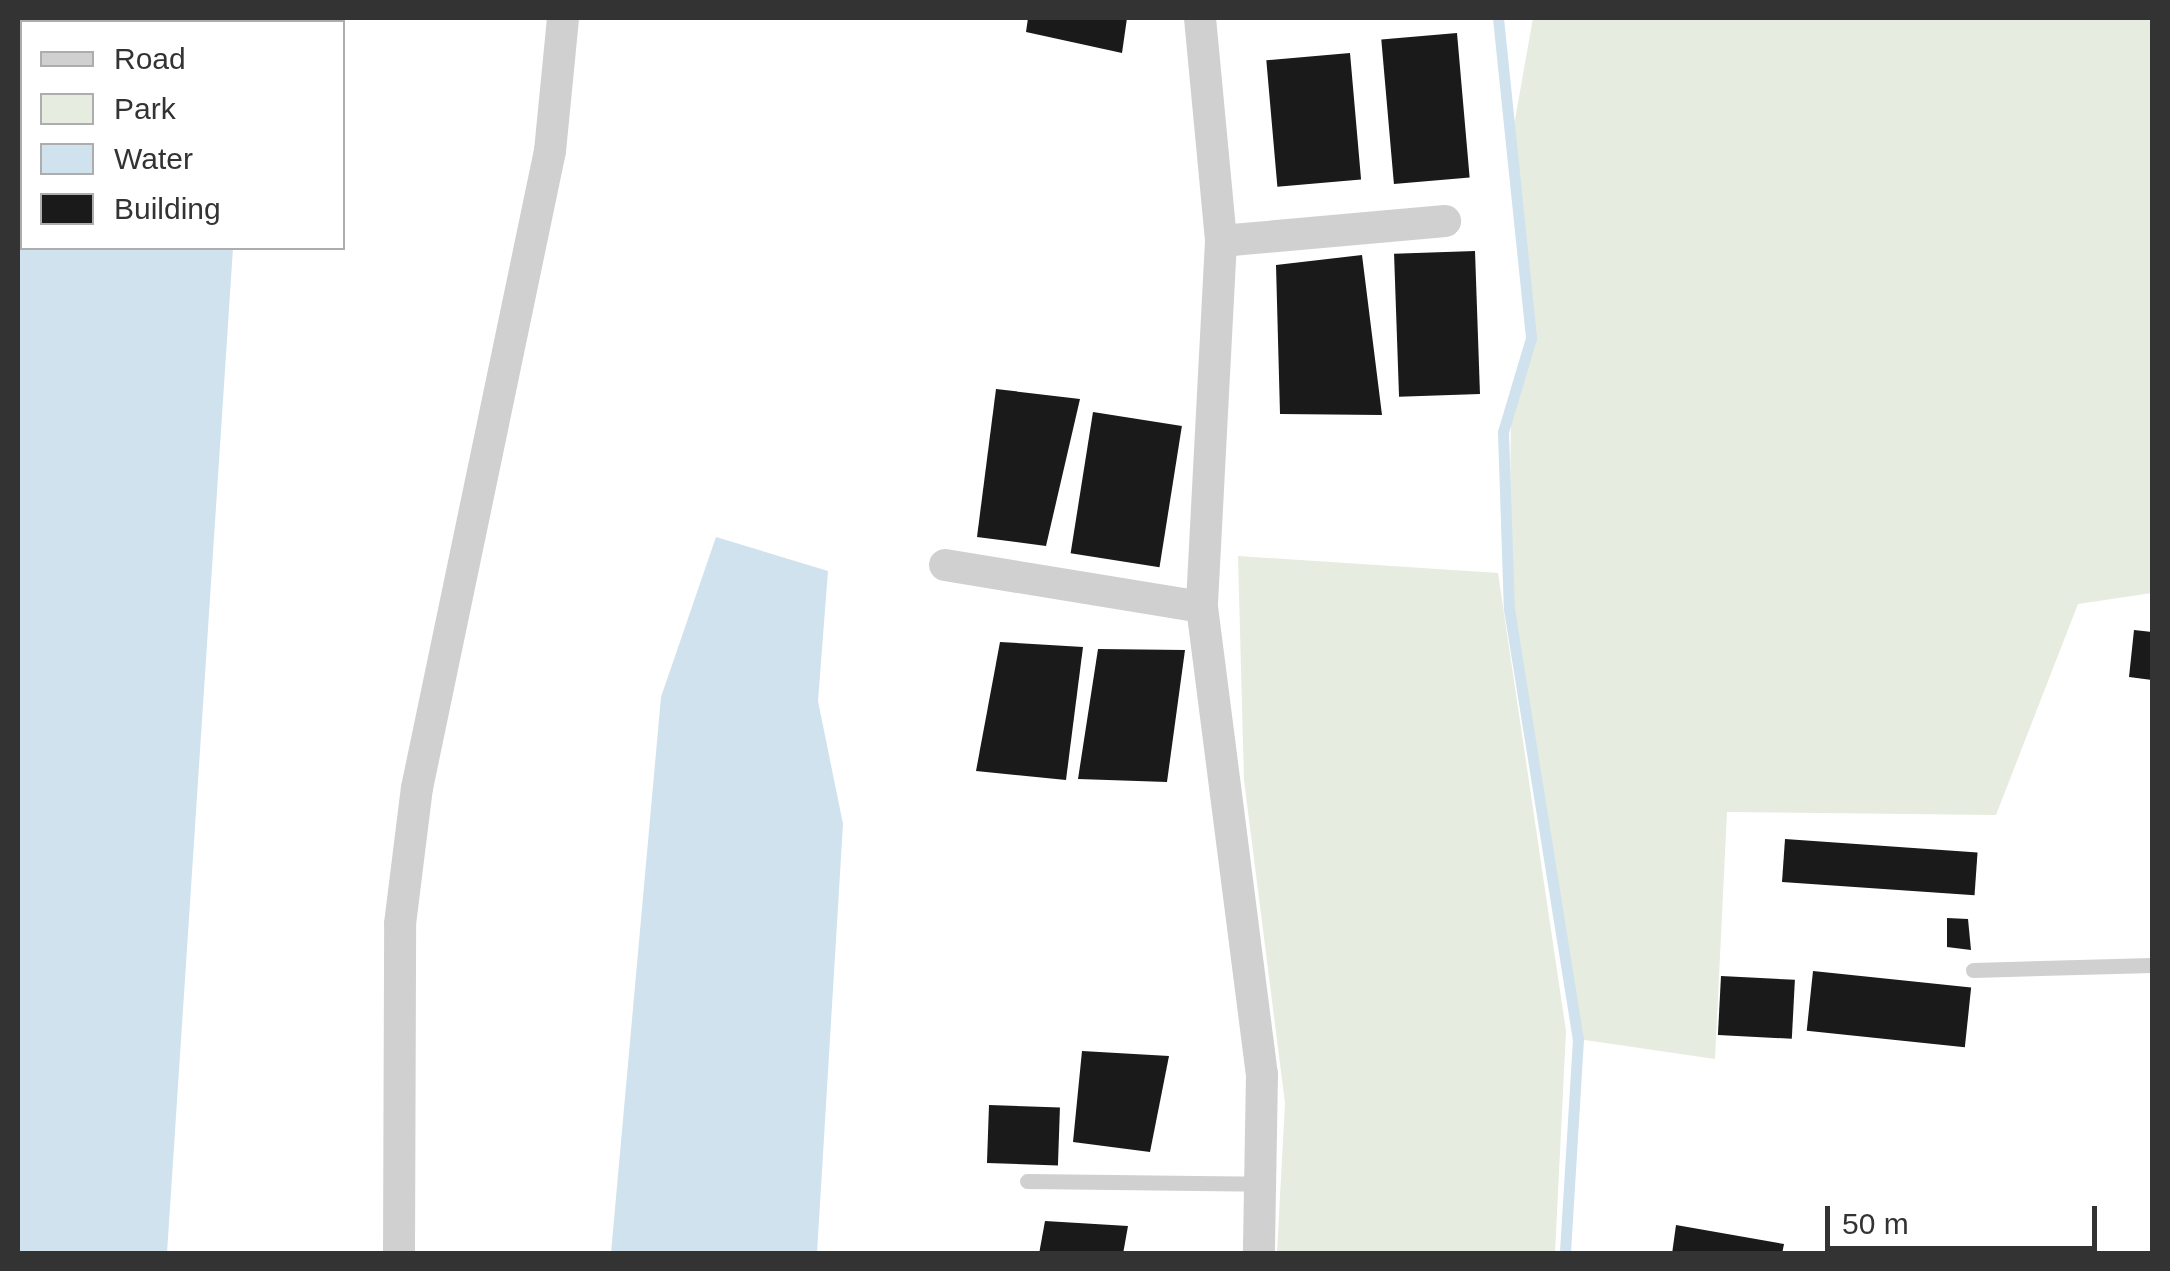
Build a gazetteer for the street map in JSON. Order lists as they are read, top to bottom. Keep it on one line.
{"legend":["Road","Park","Water","Building"],"scale_bar":"50 m"}
